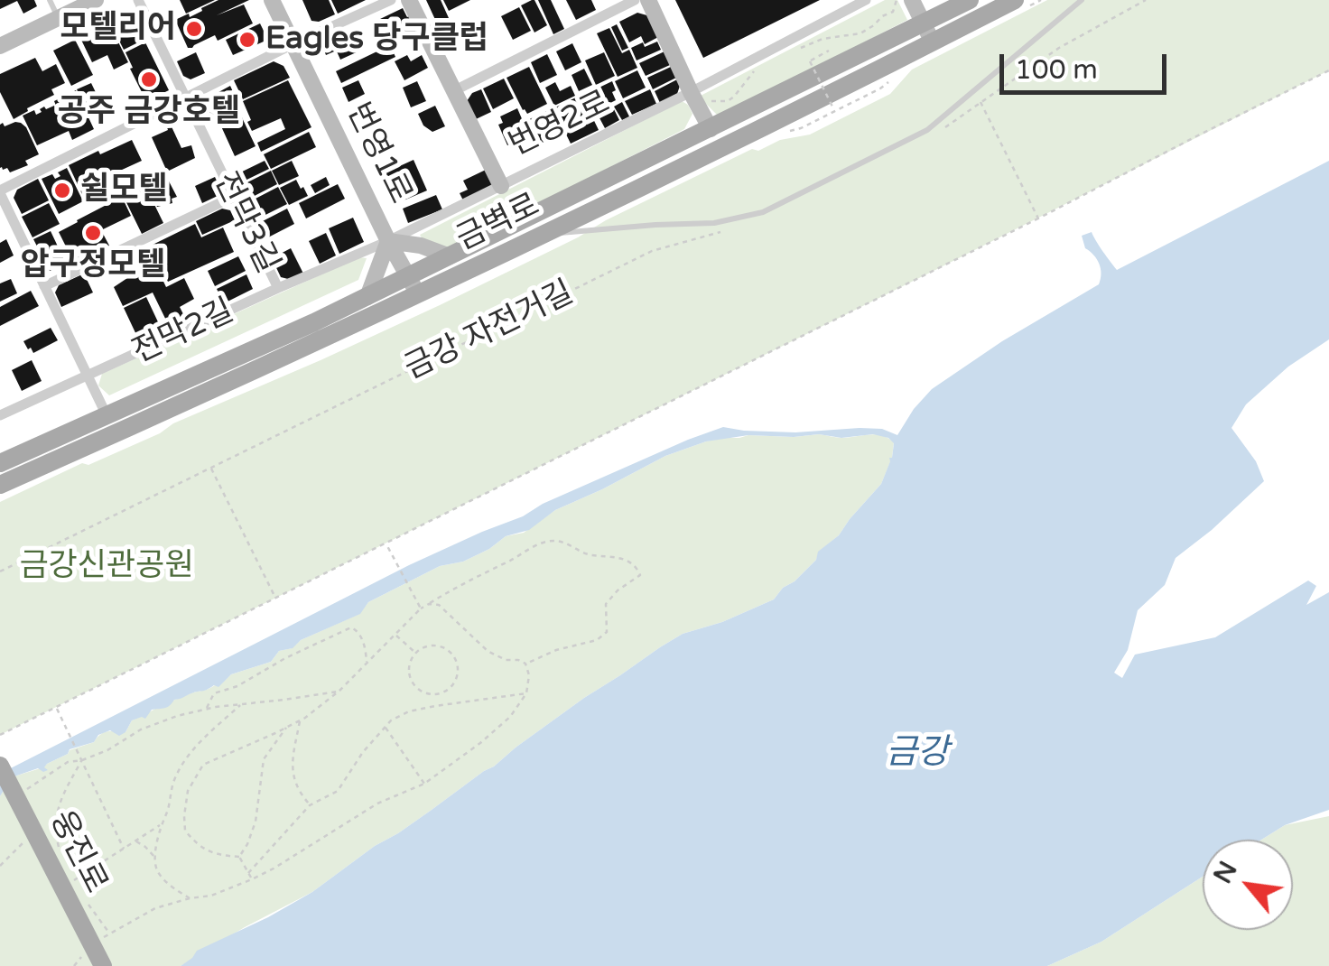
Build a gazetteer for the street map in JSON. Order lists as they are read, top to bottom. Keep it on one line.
{"streets":{"main road":["번영2로","번영1로","금벽로","웅진로"],"street":["전막3길","전막2길"],"path":["금강 자전거길"]},"crossings":[["번영2로","번영1로"],["번영1로","전막3길"],["번영1로","금벽로"],["전막3길","전막2길"]],"water":["금강"],"parks":["금강신관공원"],"places":["모텔리어","Eagles 당구클럽","공주 금강호텔","쉴모텔","압구정모텔"],"scale_bar":"100 m","north":"top left"}
